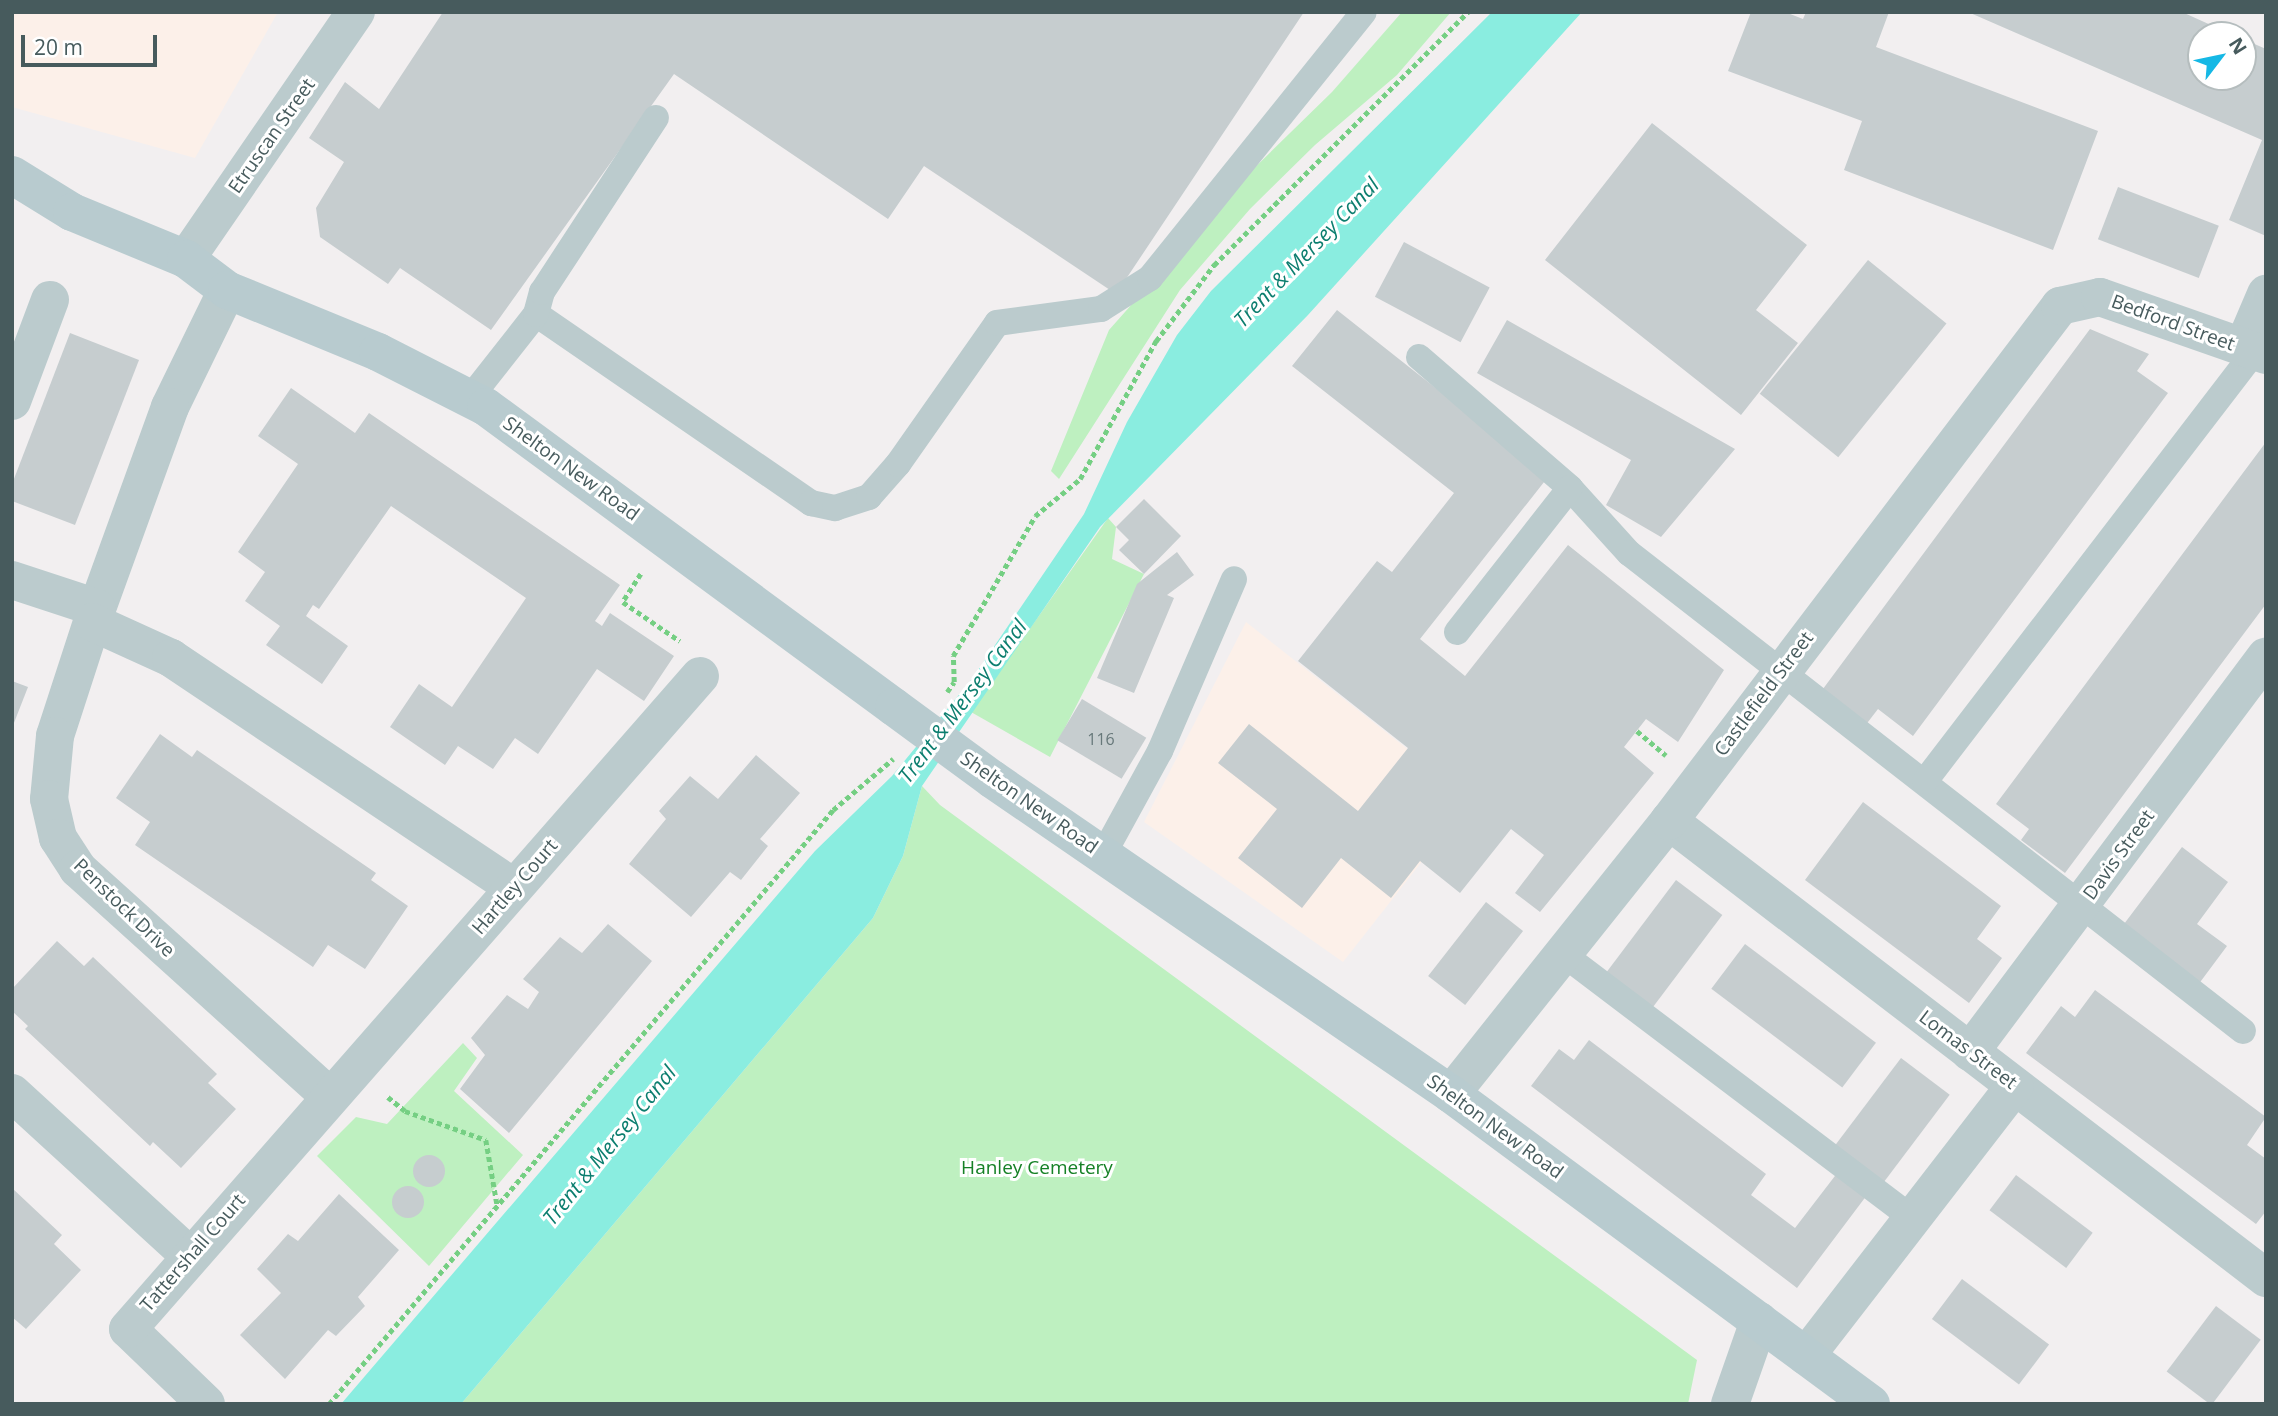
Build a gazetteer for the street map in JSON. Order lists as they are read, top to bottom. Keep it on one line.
{"streets":{"main road":["Shelton New Road"],"street":["Etruscan Street","Bedford Street","Castlefield Street","Davis Street","Hartley Court","Penstock Drive","Lomas Street","Tattershall Court"]},"crossings":[["Etruscan Street","Shelton New Road"],["Bedford Street","Castlefield Street"],["Shelton New Road","Castlefield Street"],["Shelton New Road","Penstock Drive"],["Castlefield Street","Lomas Street"],["Davis Street","Lomas Street"],["Hartley Court","Penstock Drive"],["Hartley Court","Tattershall Court"],["Penstock Drive","Tattershall Court"]],"water":["Trent & Mersey Canal"],"parks":["Hanley Cemetery"],"house_numbers":["116"],"scale_bar":"20 m","north":"top right"}
